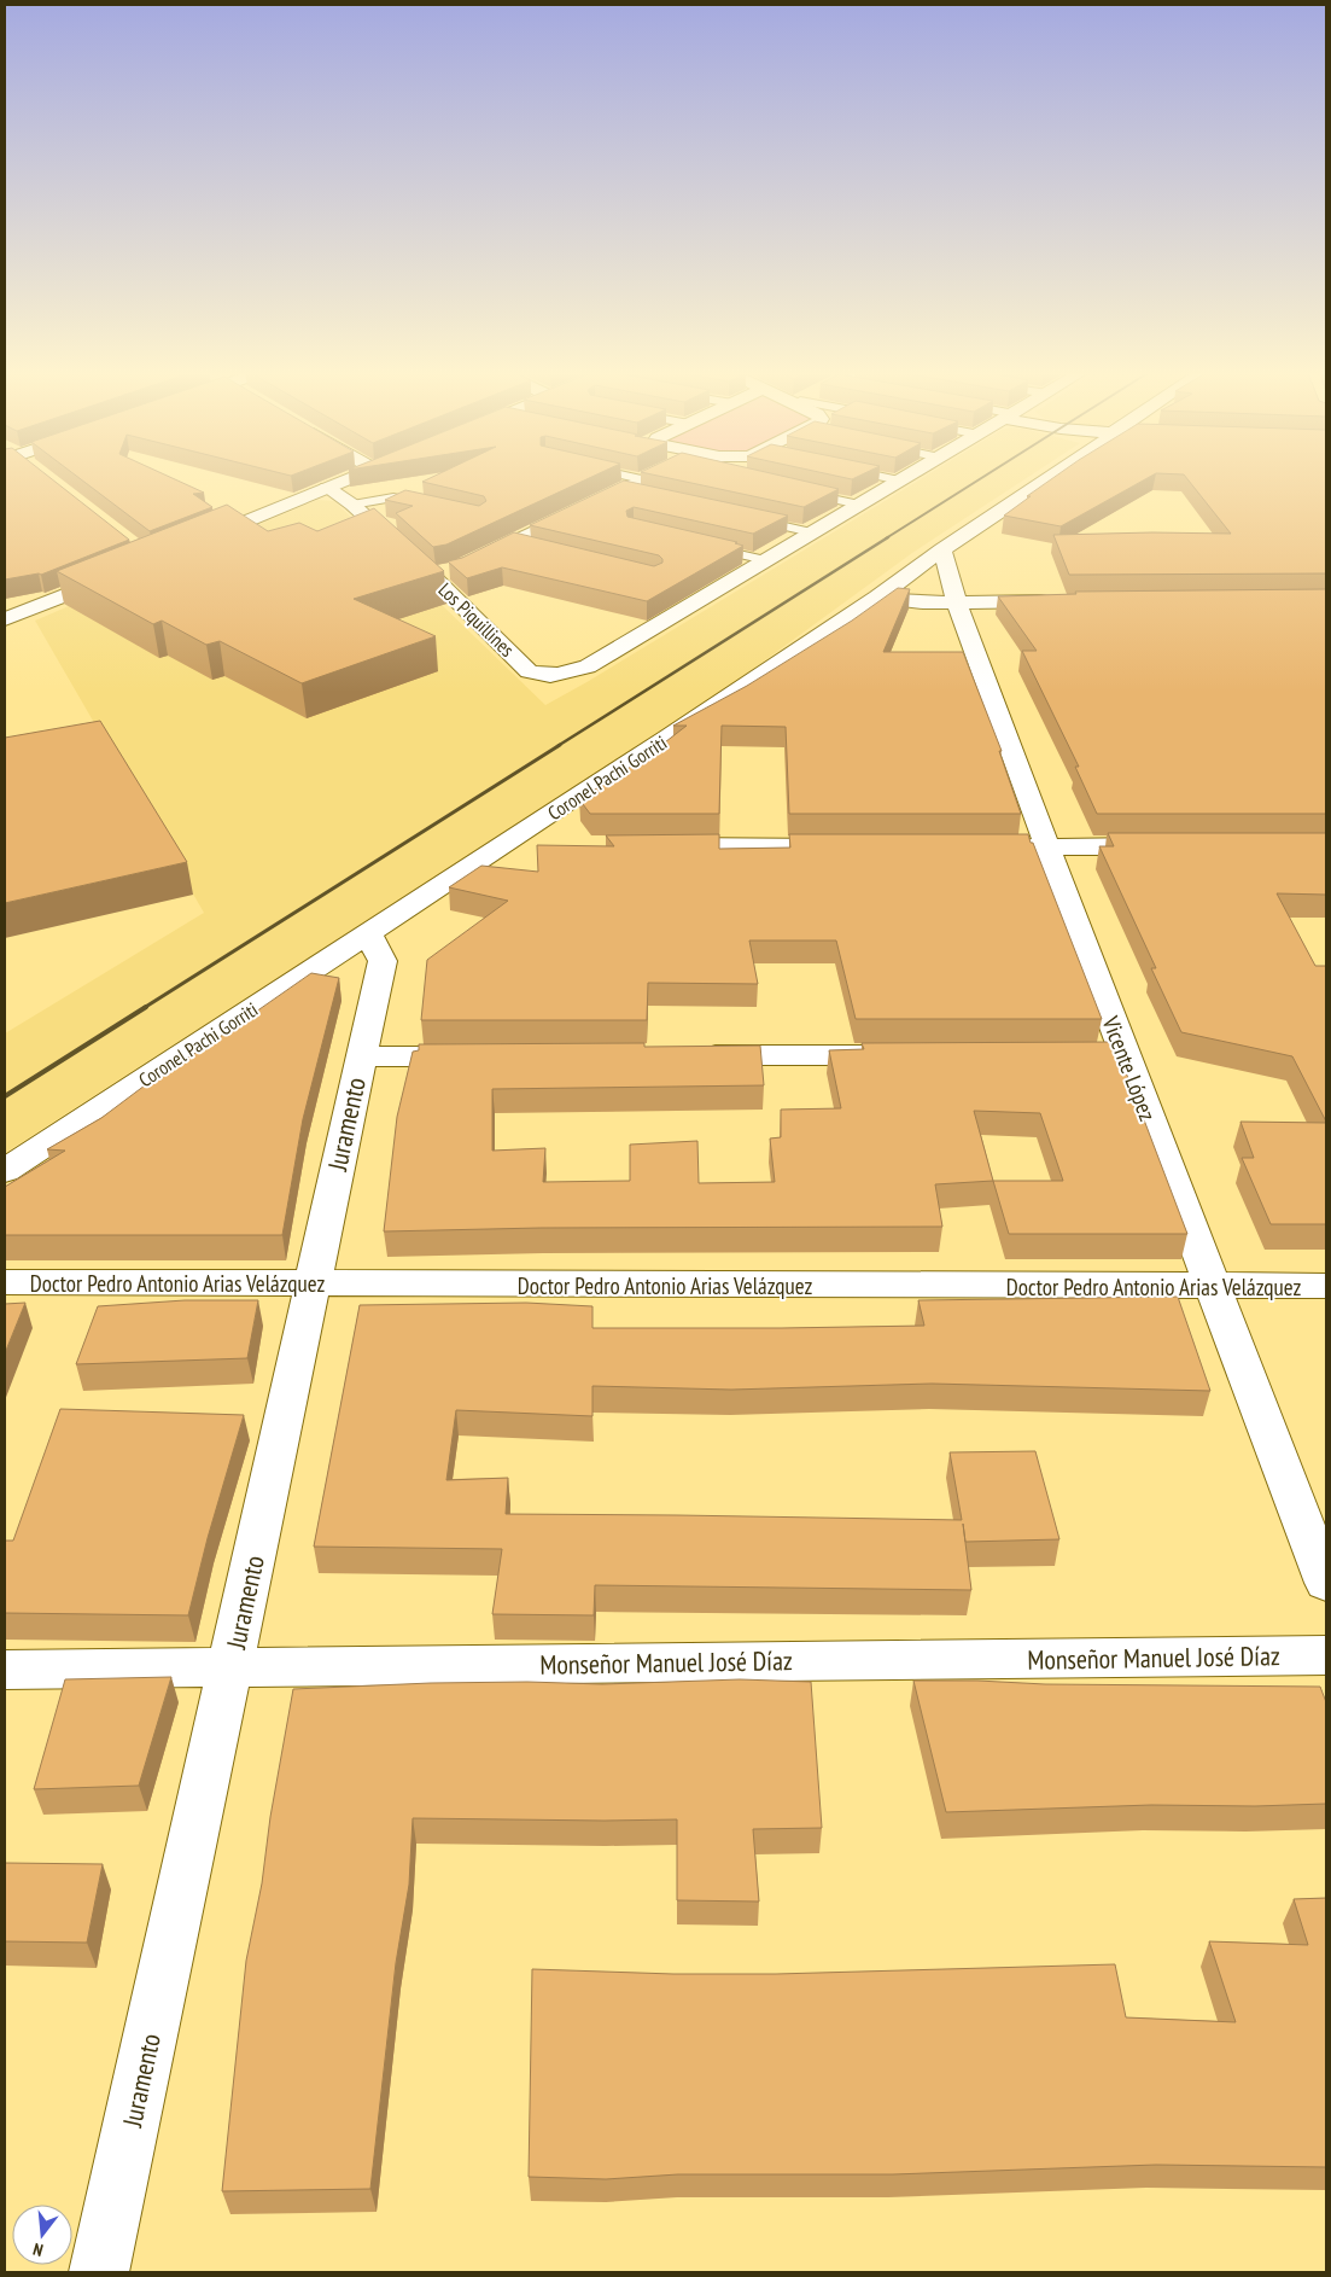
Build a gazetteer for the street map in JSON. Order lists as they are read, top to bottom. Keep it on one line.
{"streets":{"street":["Los Piquillines","Coronel Pachi Gorriti","Vicente López","Juramento","Doctor Pedro Antonio Arias Velázquez","Monseñor Manuel José Díaz"]},"crossings":[["Coronel Pachi Gorriti","Vicente López"],["Coronel Pachi Gorriti","Juramento"],["Vicente López","Doctor Pedro Antonio Arias Velázquez"],["Juramento","Doctor Pedro Antonio Arias Velázquez"],["Juramento","Monseñor Manuel José Díaz"]],"north":"bottom"}
